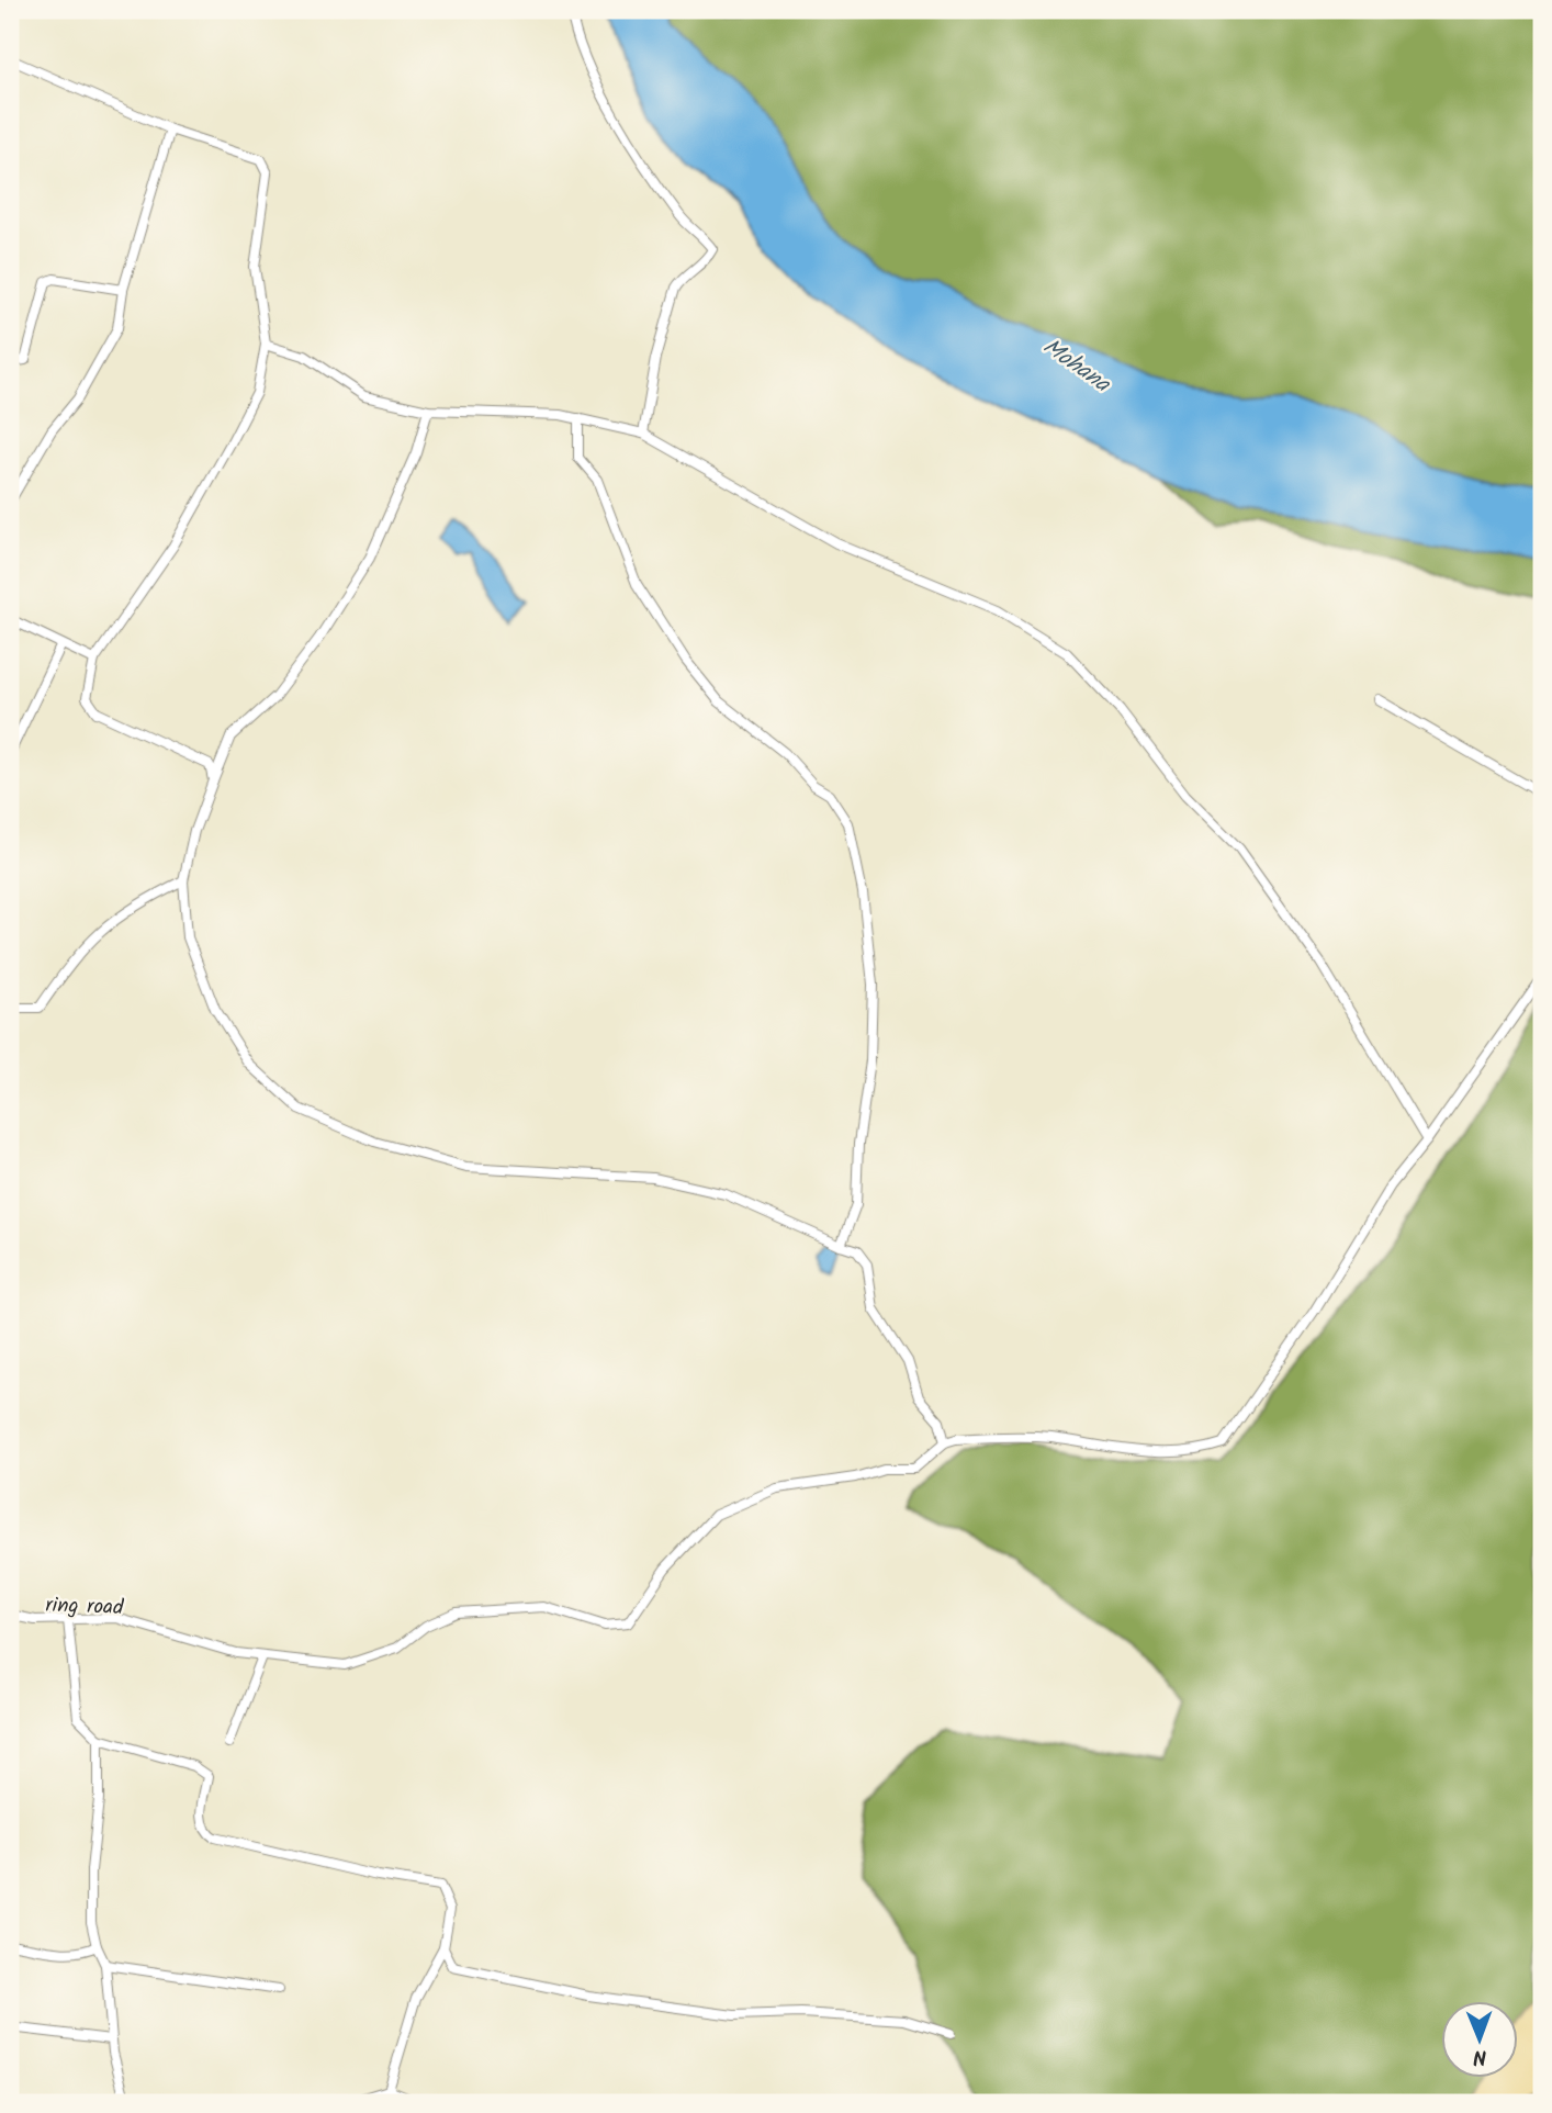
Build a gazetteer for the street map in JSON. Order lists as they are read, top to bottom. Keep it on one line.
{"streets":{"street":["ring road"]},"water":["Mohana"],"north":"bottom"}
